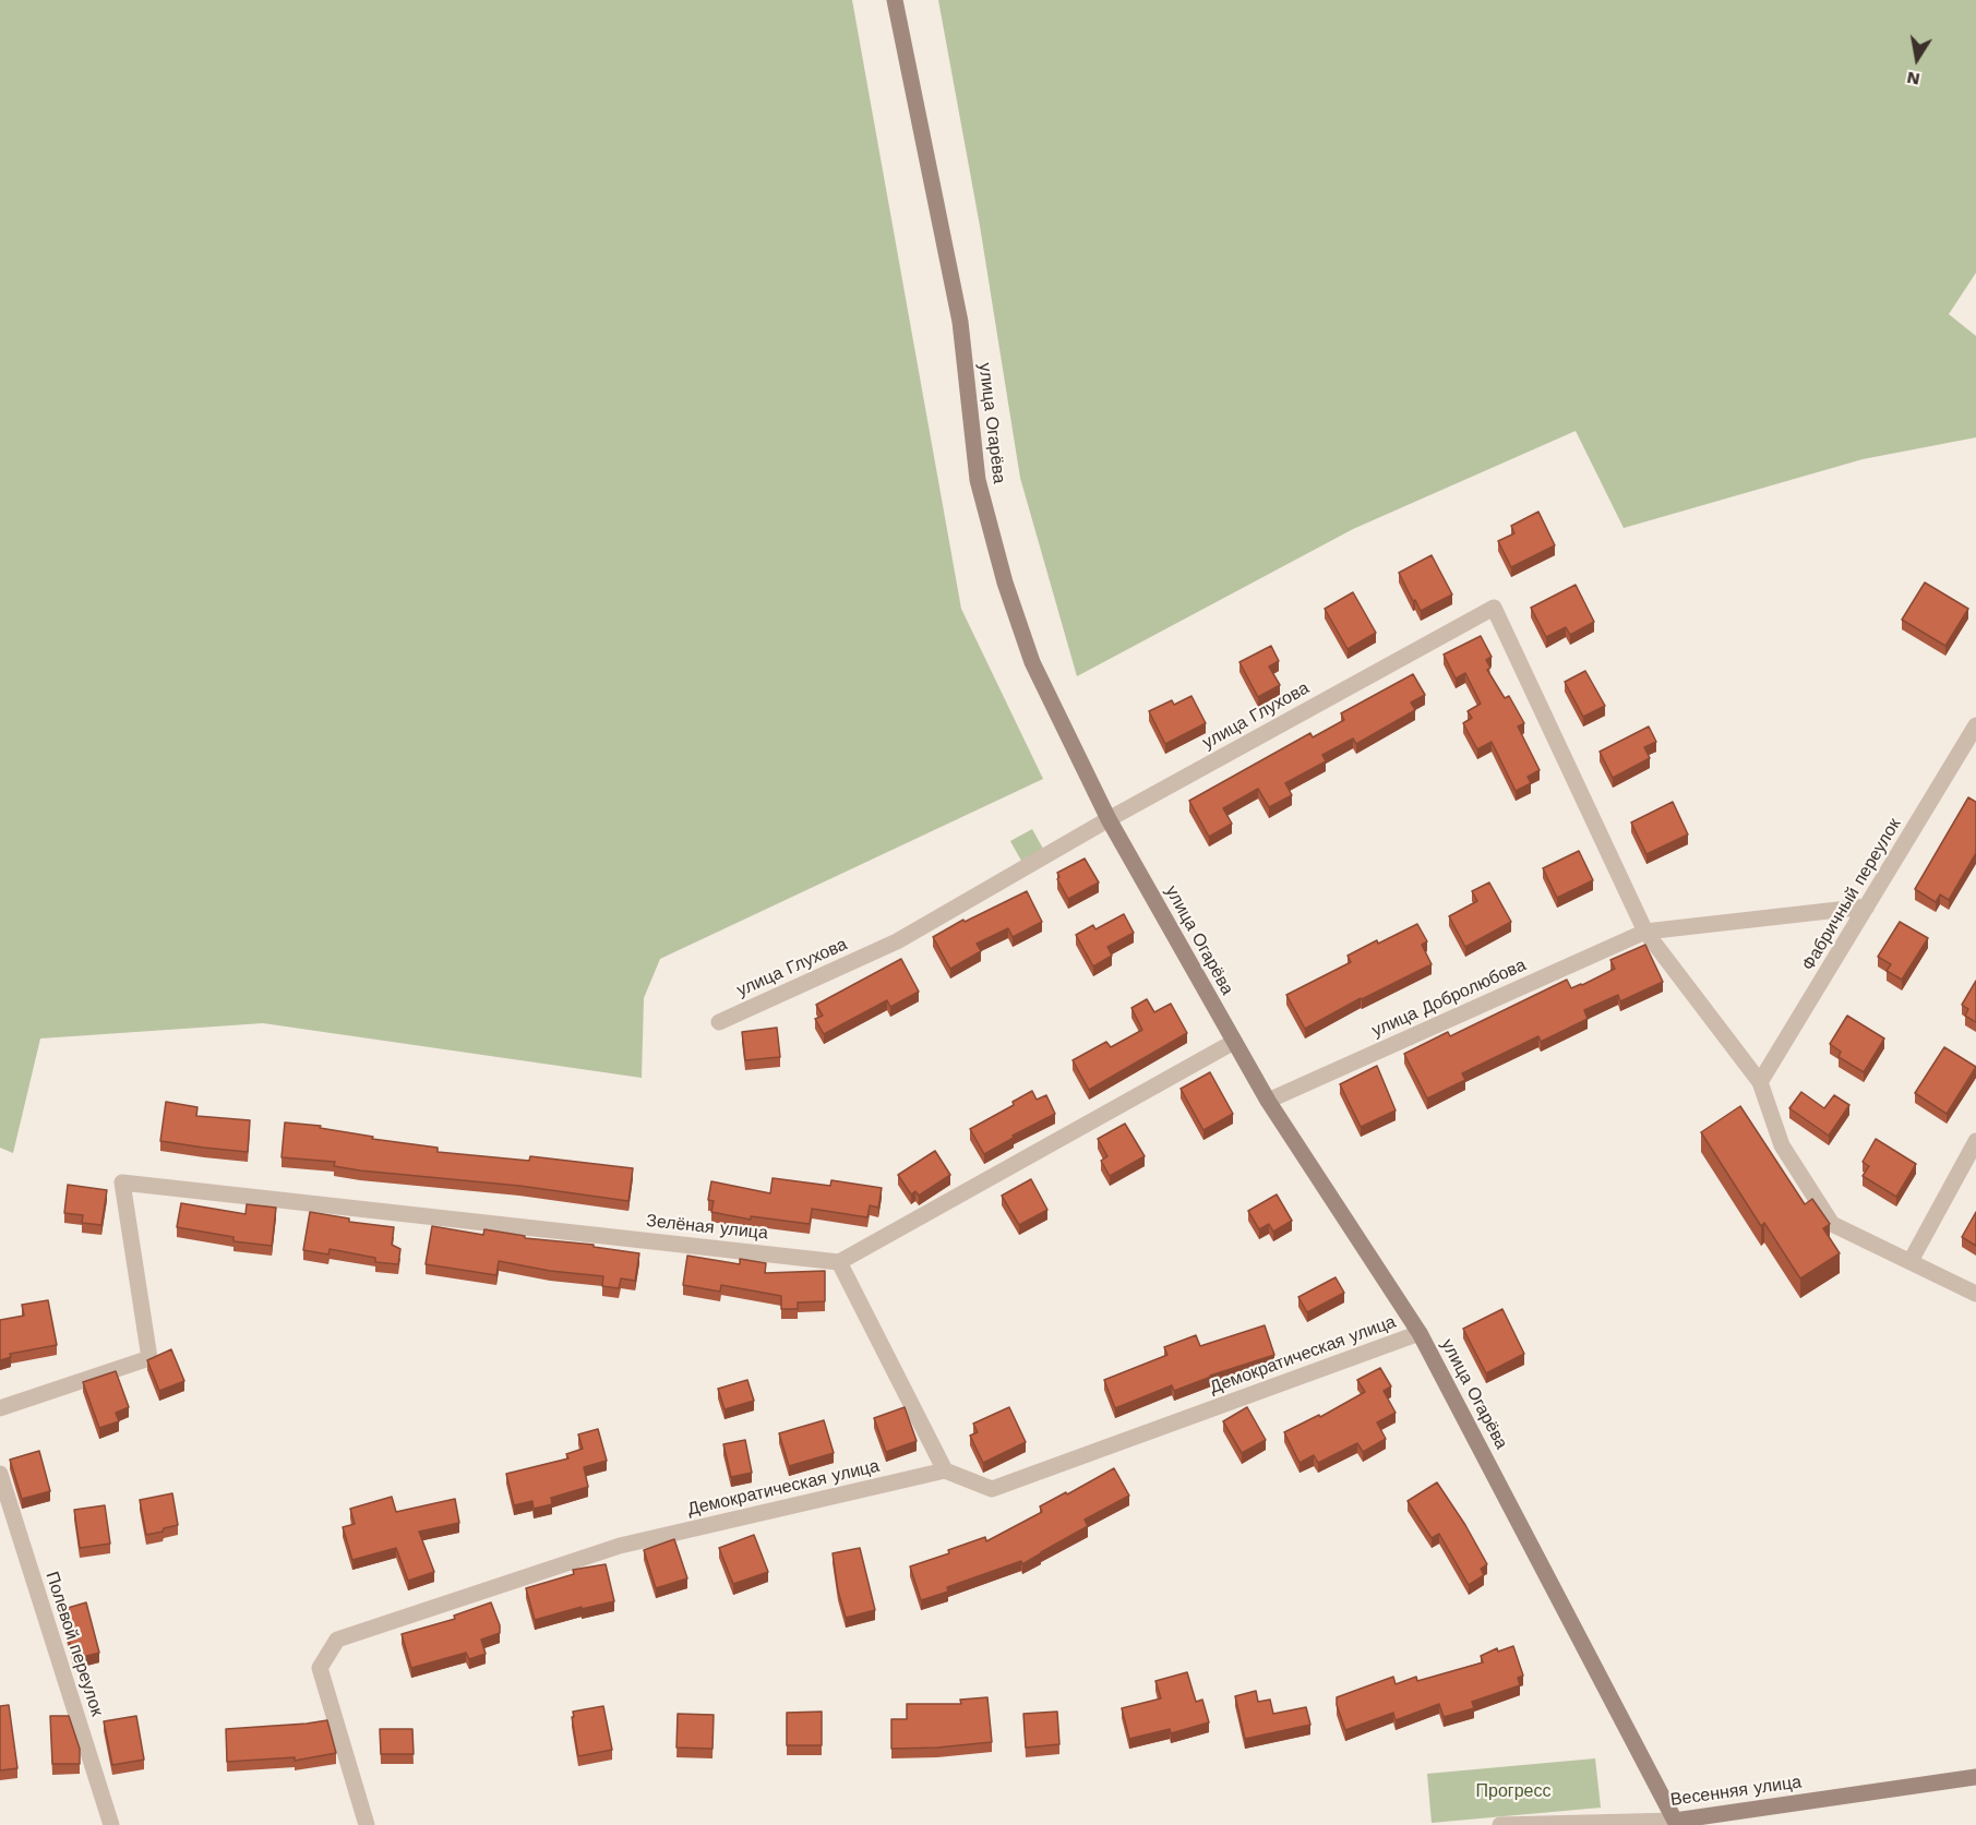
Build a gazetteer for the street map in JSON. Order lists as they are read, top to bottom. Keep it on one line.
{"streets":{"main road":["улица Огарёва","Весенняя улица"],"street":["улица Глухова","Фабричный переулок","улица Добролюбова","Зелёная улица","Демократическая улица","Полевой переулок"]},"crossings":[["улица Огарёва","улица Глухова"],["улица Огарёва","улица Добролюбова"],["улица Огарёва","Демократическая улица"],["улица Огарёва","Весенняя улица"],["улица Глухова","улица Добролюбова"],["Фабричный переулок","улица Добролюбова"]],"parks":["Прогресс"],"north":"bottom"}
